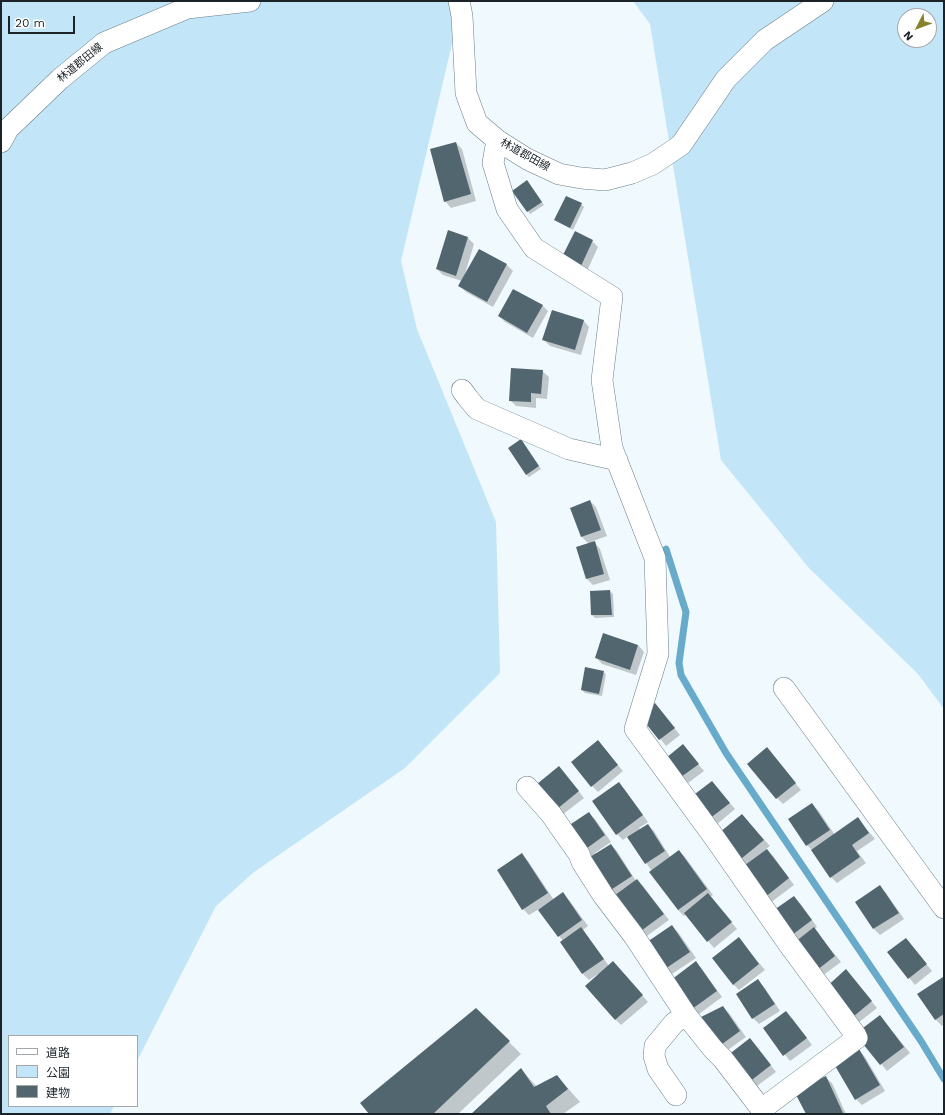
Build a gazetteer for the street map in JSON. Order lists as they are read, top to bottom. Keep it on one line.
{"streets":{"street":["林道郡田線"]},"legend":["道路","公園","建物"],"scale_bar":"20 m","north":"bottom left"}
